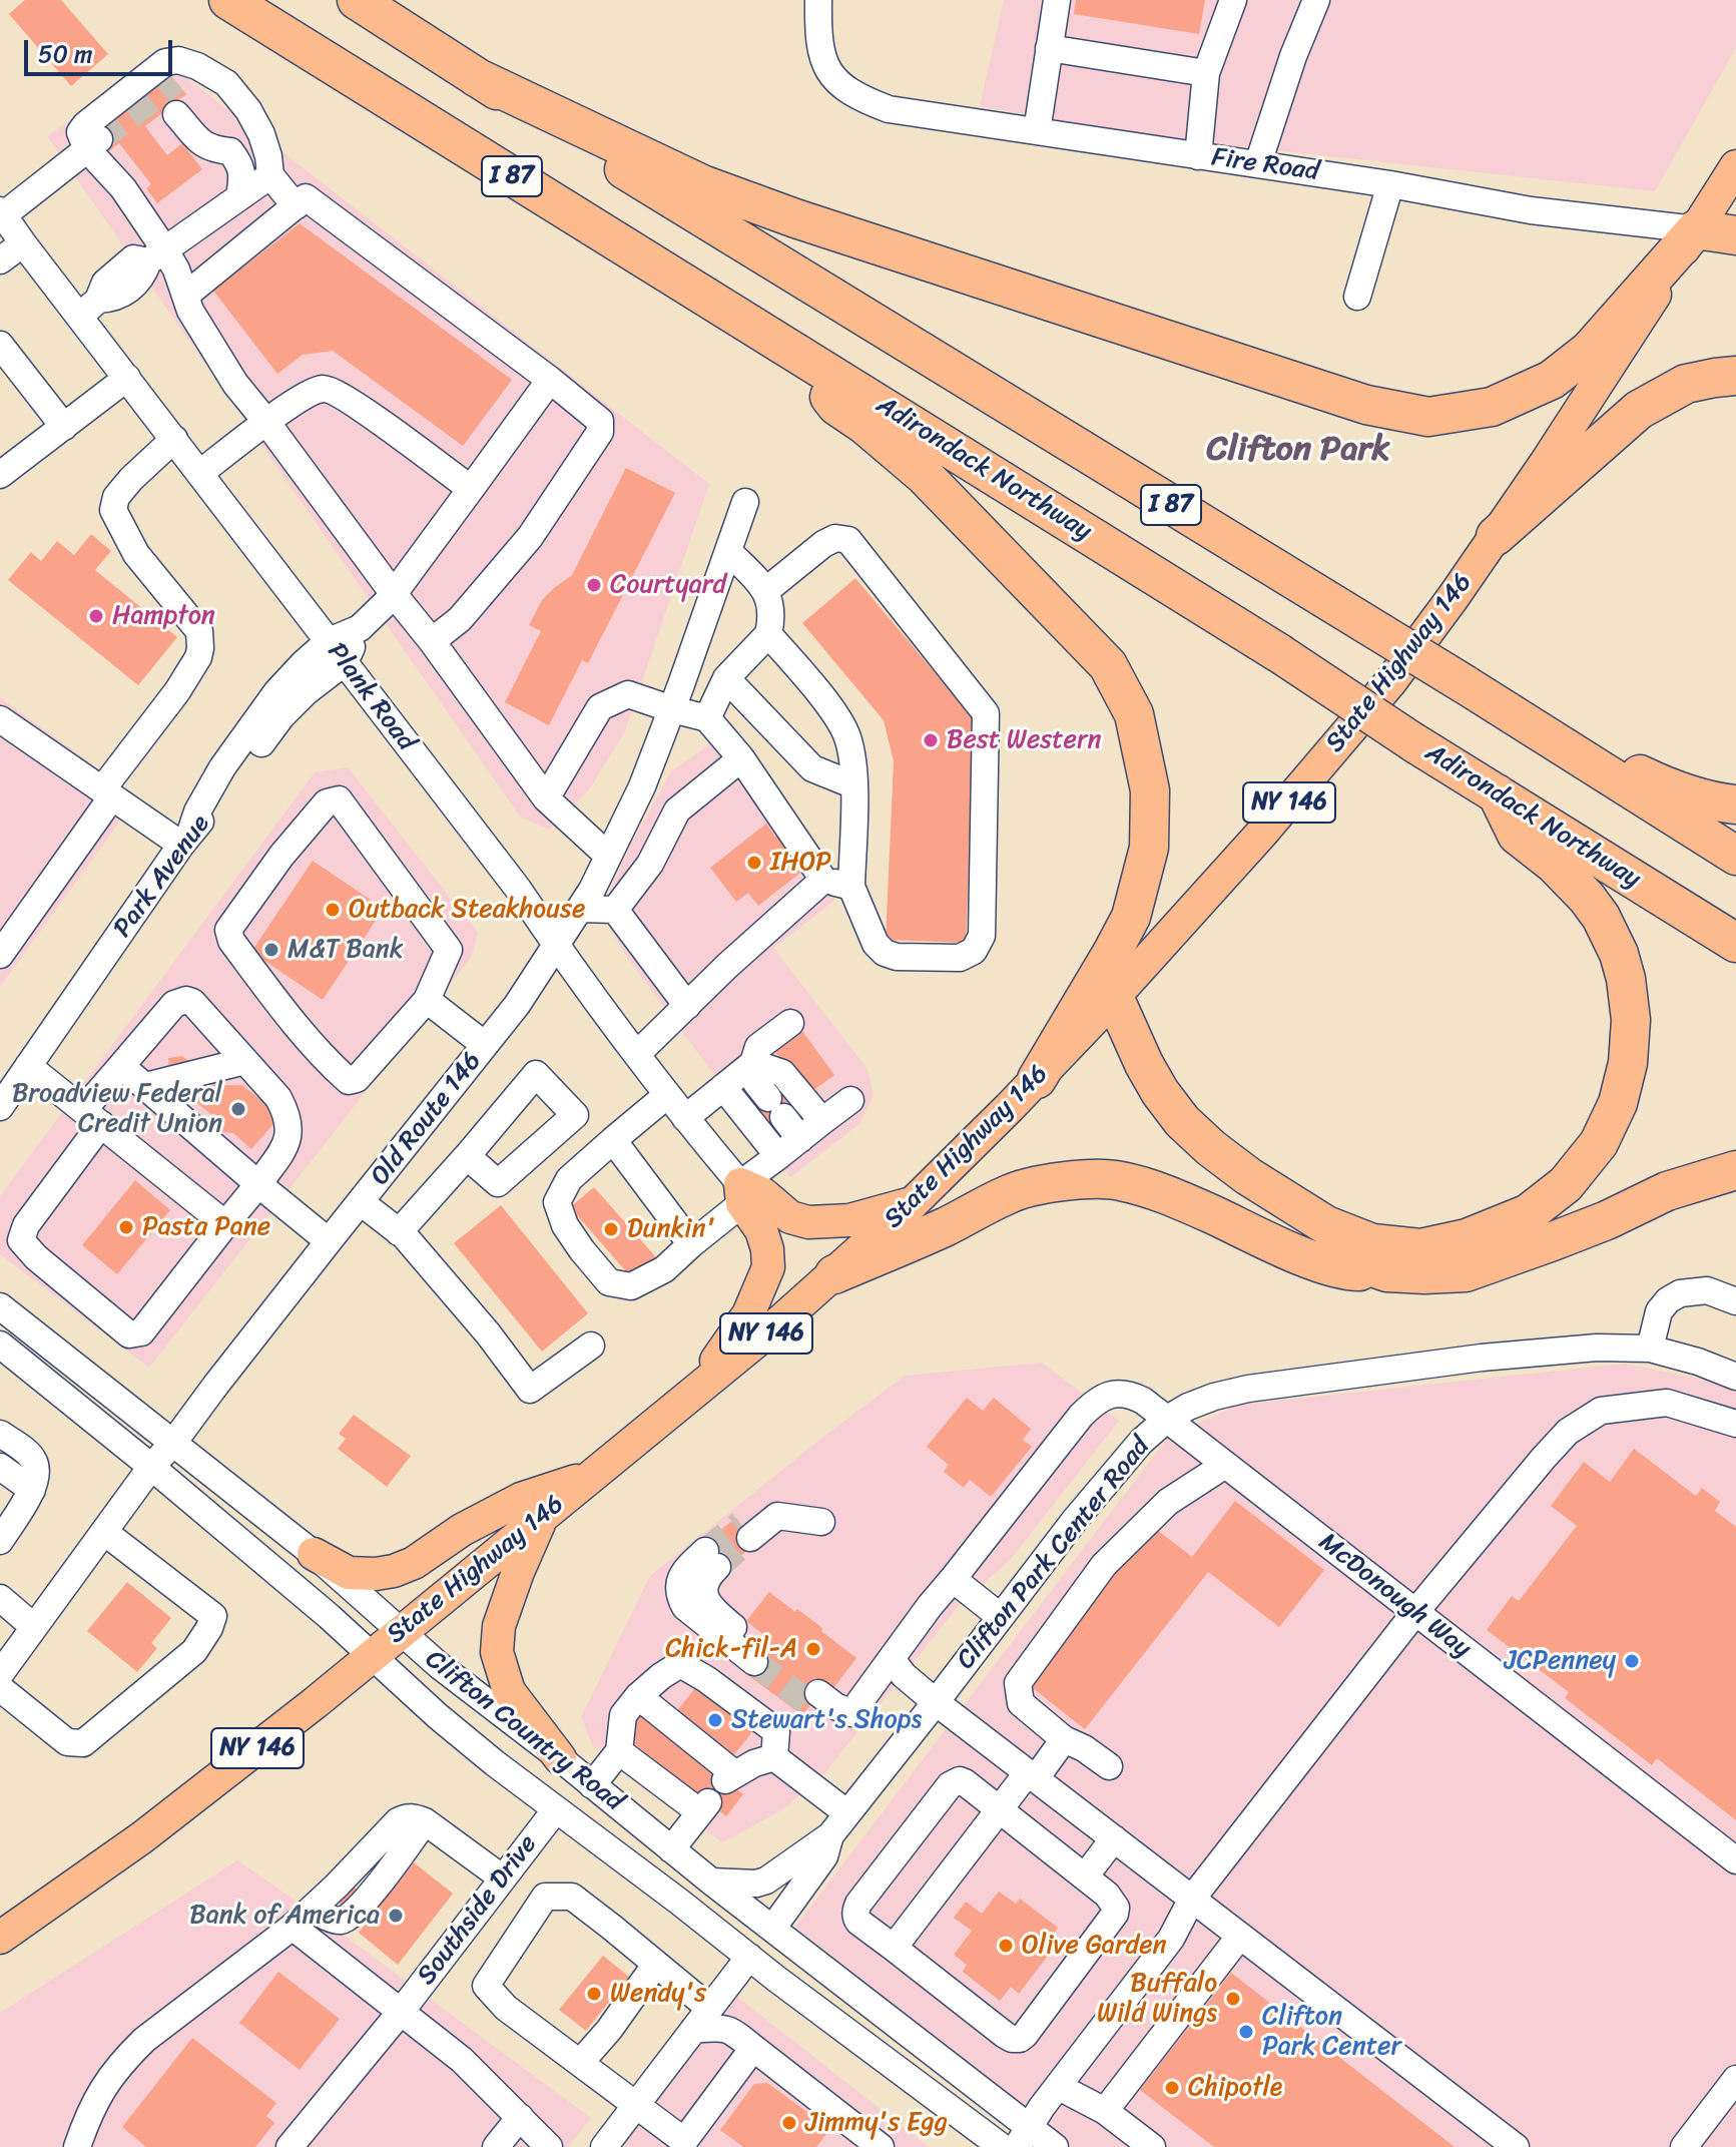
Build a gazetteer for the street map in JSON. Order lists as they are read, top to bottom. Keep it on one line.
{"streets":{"highway":["I 87","Adirondack Northway"],"main road":["State Highway 146","NY 146"],"street":["Fire Road","Plank Road","Park Avenue","Old Route 146","Clifton Park Center Road","McDonough Way","Clifton Country Road","Southside Drive"]},"crossings":[["Fire Road","State Highway 146"],["State Highway 146","Clifton Country Road"],["Plank Road","Park Avenue"],["Plank Road","Old Route 146"],["Old Route 146","Clifton Country Road"],["Clifton Park Center Road","McDonough Way"],["Clifton Park Center Road","Clifton Country Road"],["Clifton Country Road","Southside Drive"]],"districts":["Clifton Park"],"places":["Courtyard","Hampton","Best Western","IHOP","Outback Steakhouse","M&T Bank","Broadview Federal Credit Union","Pasta Pane","Dunkin'","Chick-fil-A","JCPenney","Stewart's Shops","Bank of America","Olive Garden","Wendy's","Buffalo Wild Wings","Clifton Park Center","Chipotle","Jimmy's Egg"],"scale_bar":"50 m"}
